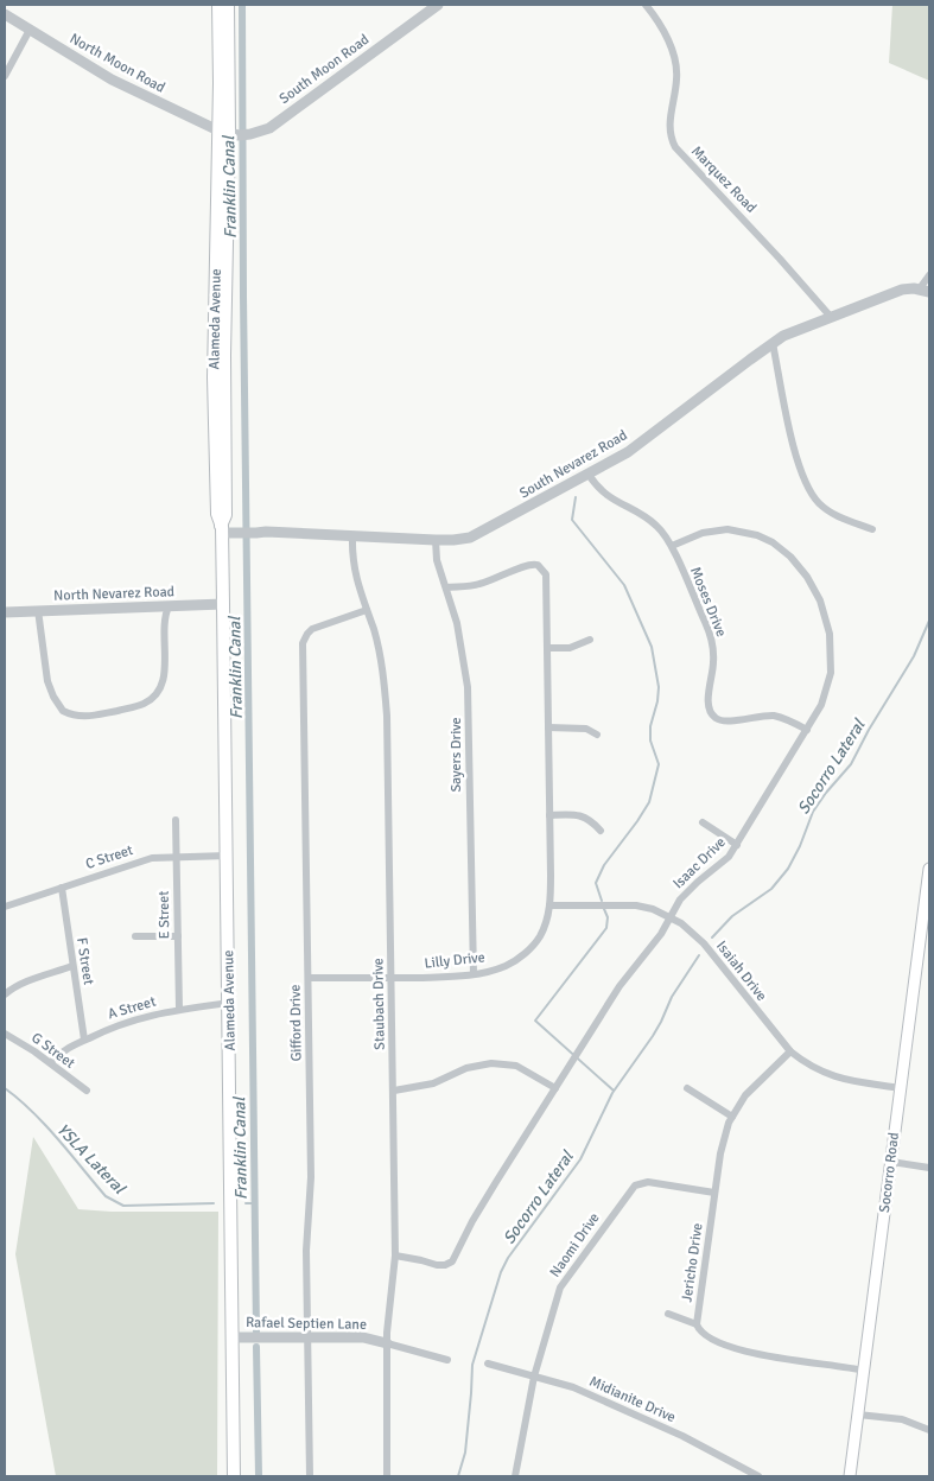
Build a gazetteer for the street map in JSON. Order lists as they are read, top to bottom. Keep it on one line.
{"streets":{"main road":["Alameda Avenue","Socorro Road"],"street":["North Moon Road","South Moon Road","Marquez Road","South Nevarez Road","North Nevarez Road","Moses Drive","Sayers Drive","C Street","Isaac Drive","E Street","Lilly Drive","F Street","Isaiah Drive","Staubach Drive","A Street","Gifford Drive","G Street","Naomi Drive","Jericho Drive","Rafael Septien Lane","Midianite Drive"]},"crossings":[["North Moon Road","South Moon Road"],["North Moon Road","Alameda Avenue"],["South Moon Road","Alameda Avenue"],["Marquez Road","South Nevarez Road"],["Alameda Avenue","South Nevarez Road"],["Alameda Avenue","North Nevarez Road"],["Alameda Avenue","C Street"],["Alameda Avenue","A Street"],["Alameda Avenue","Rafael Septien Lane"],["South Nevarez Road","Moses Drive"],["South Nevarez Road","Sayers Drive"],["South Nevarez Road","Staubach Drive"],["Moses Drive","Isaac Drive"],["Sayers Drive","Lilly Drive"],["C Street","E Street"],["C Street","F Street"],["Isaac Drive","Isaiah Drive"],["Isaac Drive","Staubach Drive"],["E Street","A Street"],["Lilly Drive","Isaiah Drive"],["Lilly Drive","Staubach Drive"],["Lilly Drive","Gifford Drive"],["F Street","A Street"],["Isaiah Drive","Socorro Road"],["Isaiah Drive","Jericho Drive"],["Staubach Drive","Gifford Drive"],["Staubach Drive","Rafael Septien Lane"],["A Street","G Street"],["Gifford Drive","Rafael Septien Lane"],["Socorro Road","Jericho Drive"],["Naomi Drive","Jericho Drive"],["Naomi Drive","Midianite Drive"]],"water":["Franklin Canal","Socorro Lateral","YSLA Lateral"]}
